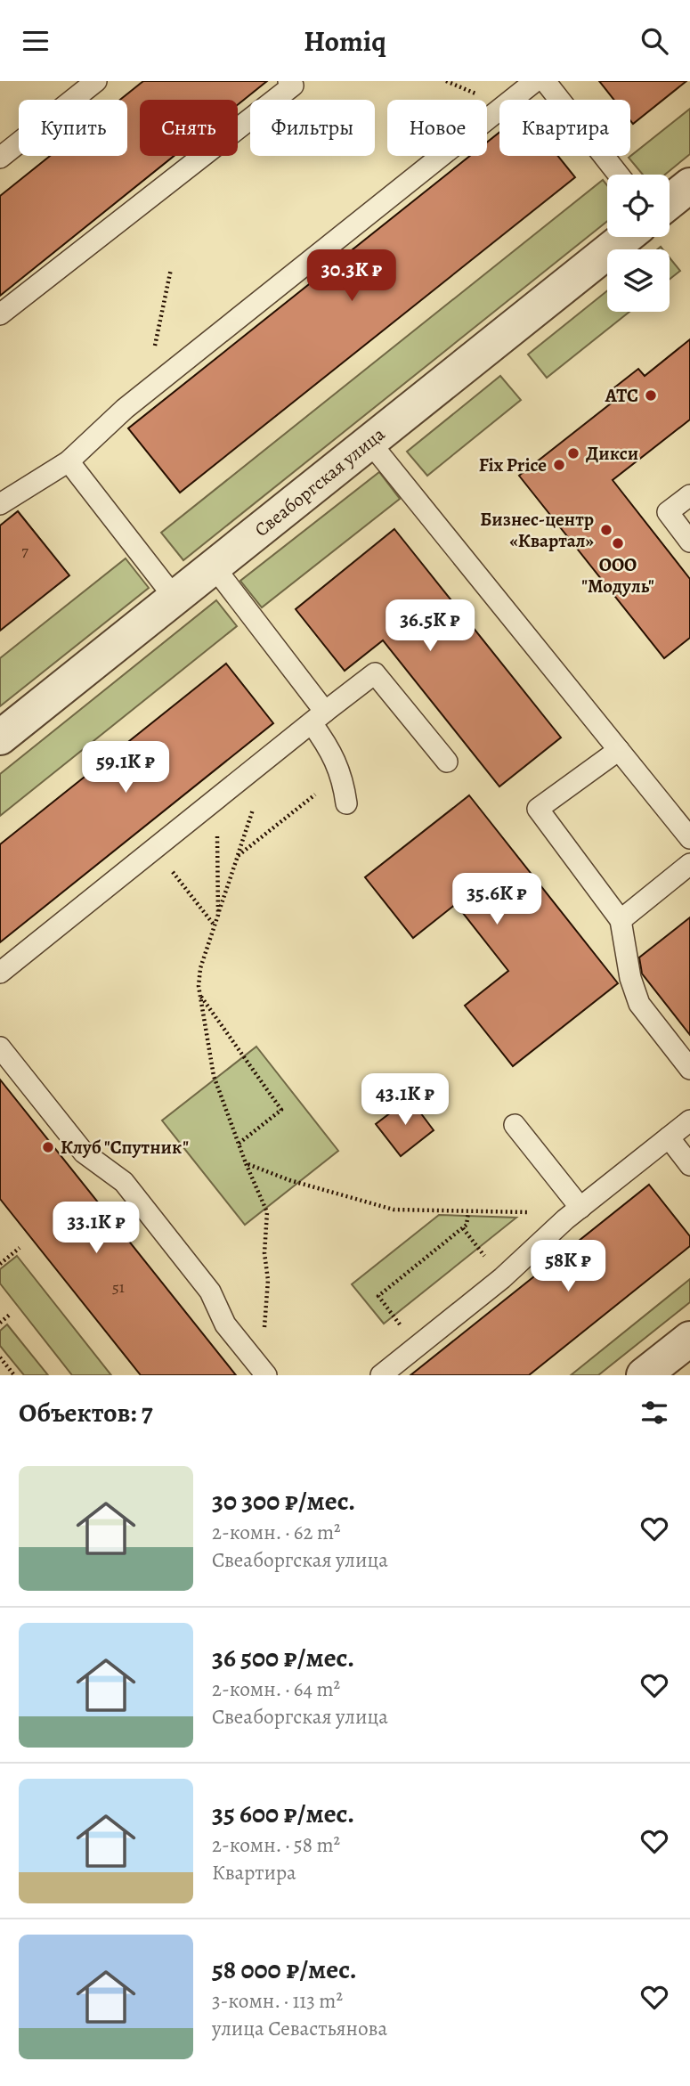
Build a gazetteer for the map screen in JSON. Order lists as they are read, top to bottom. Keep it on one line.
{"streets":{"street":["Свеаборгская улица"]},"places":["АТС","Дикси","Fix Price","Бизнес-центр «Квартал»","ООО \"Модуль\"","Клуб \"Спутник\""],"house_numbers":["7","51"],"page":{"header":"Homiq","chip":["Купить","Снять","Фильтры","Новое","Квартира"],"price":["30.3K ₽","36.5K ₽","59.1K ₽","35.6K ₽","43.1K ₽","33.1K ₽","58K ₽"],"heading":"Объектов: 7","list":[{"name":"30 300 ₽/мес.","note":"2-комн. · 62 m² · Свеаборгская улица"},{"name":"36 500 ₽/мес.","note":"2-комн. · 64 m² · Свеаборгская улица"},{"name":"35 600 ₽/мес.","note":"2-комн. · 58 m² · Квартира"},{"name":"58 000 ₽/мес.","note":"3-комн. · 113 m² · улица Севастьянова"}]}}
